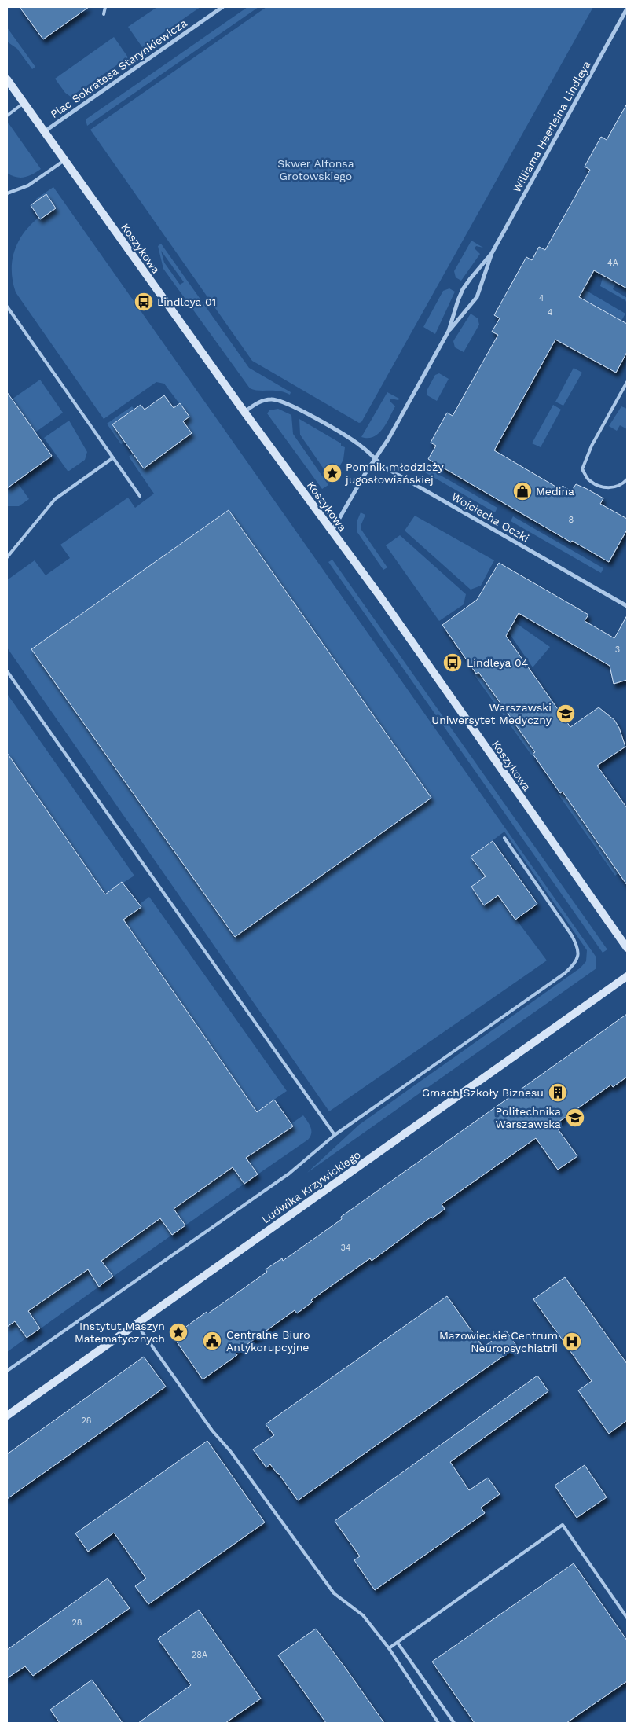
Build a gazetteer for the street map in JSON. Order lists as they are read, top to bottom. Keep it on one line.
{"streets":{"street":["Plac Sokratesa Starynkiewicza","Williama Heerleina Lindleya","Koszykowa","Wojciecha Oczki","Ludwika Krzywickiego"]},"crossings":[["Plac Sokratesa Starynkiewicza","Koszykowa"],["Williama Heerleina Lindleya","Koszykowa"],["Williama Heerleina Lindleya","Wojciecha Oczki"],["Koszykowa","Wojciecha Oczki"]],"parks":["Skwer Alfonsa Grotowskiego"],"places":{"bus stop":["Lindleya 01","Lindleya 04"],"place":["Pomnik młodzieży jugosłowiańskiej","Instytut Maszyn Matematycznych"],"shop":["Medina"],"school or university":["Warszawski Uniwersytet Medyczny","Politechnika Warszawska"],"building":["Gmach Szkoły Biznesu"],"public building":["Centralne Biuro Antykorupcyjne"],"hospital":["Mazowieckie Centrum Neuropsychiatrii"]},"house_numbers":["4A","4","4","8","3","34","28","28","28A"]}
